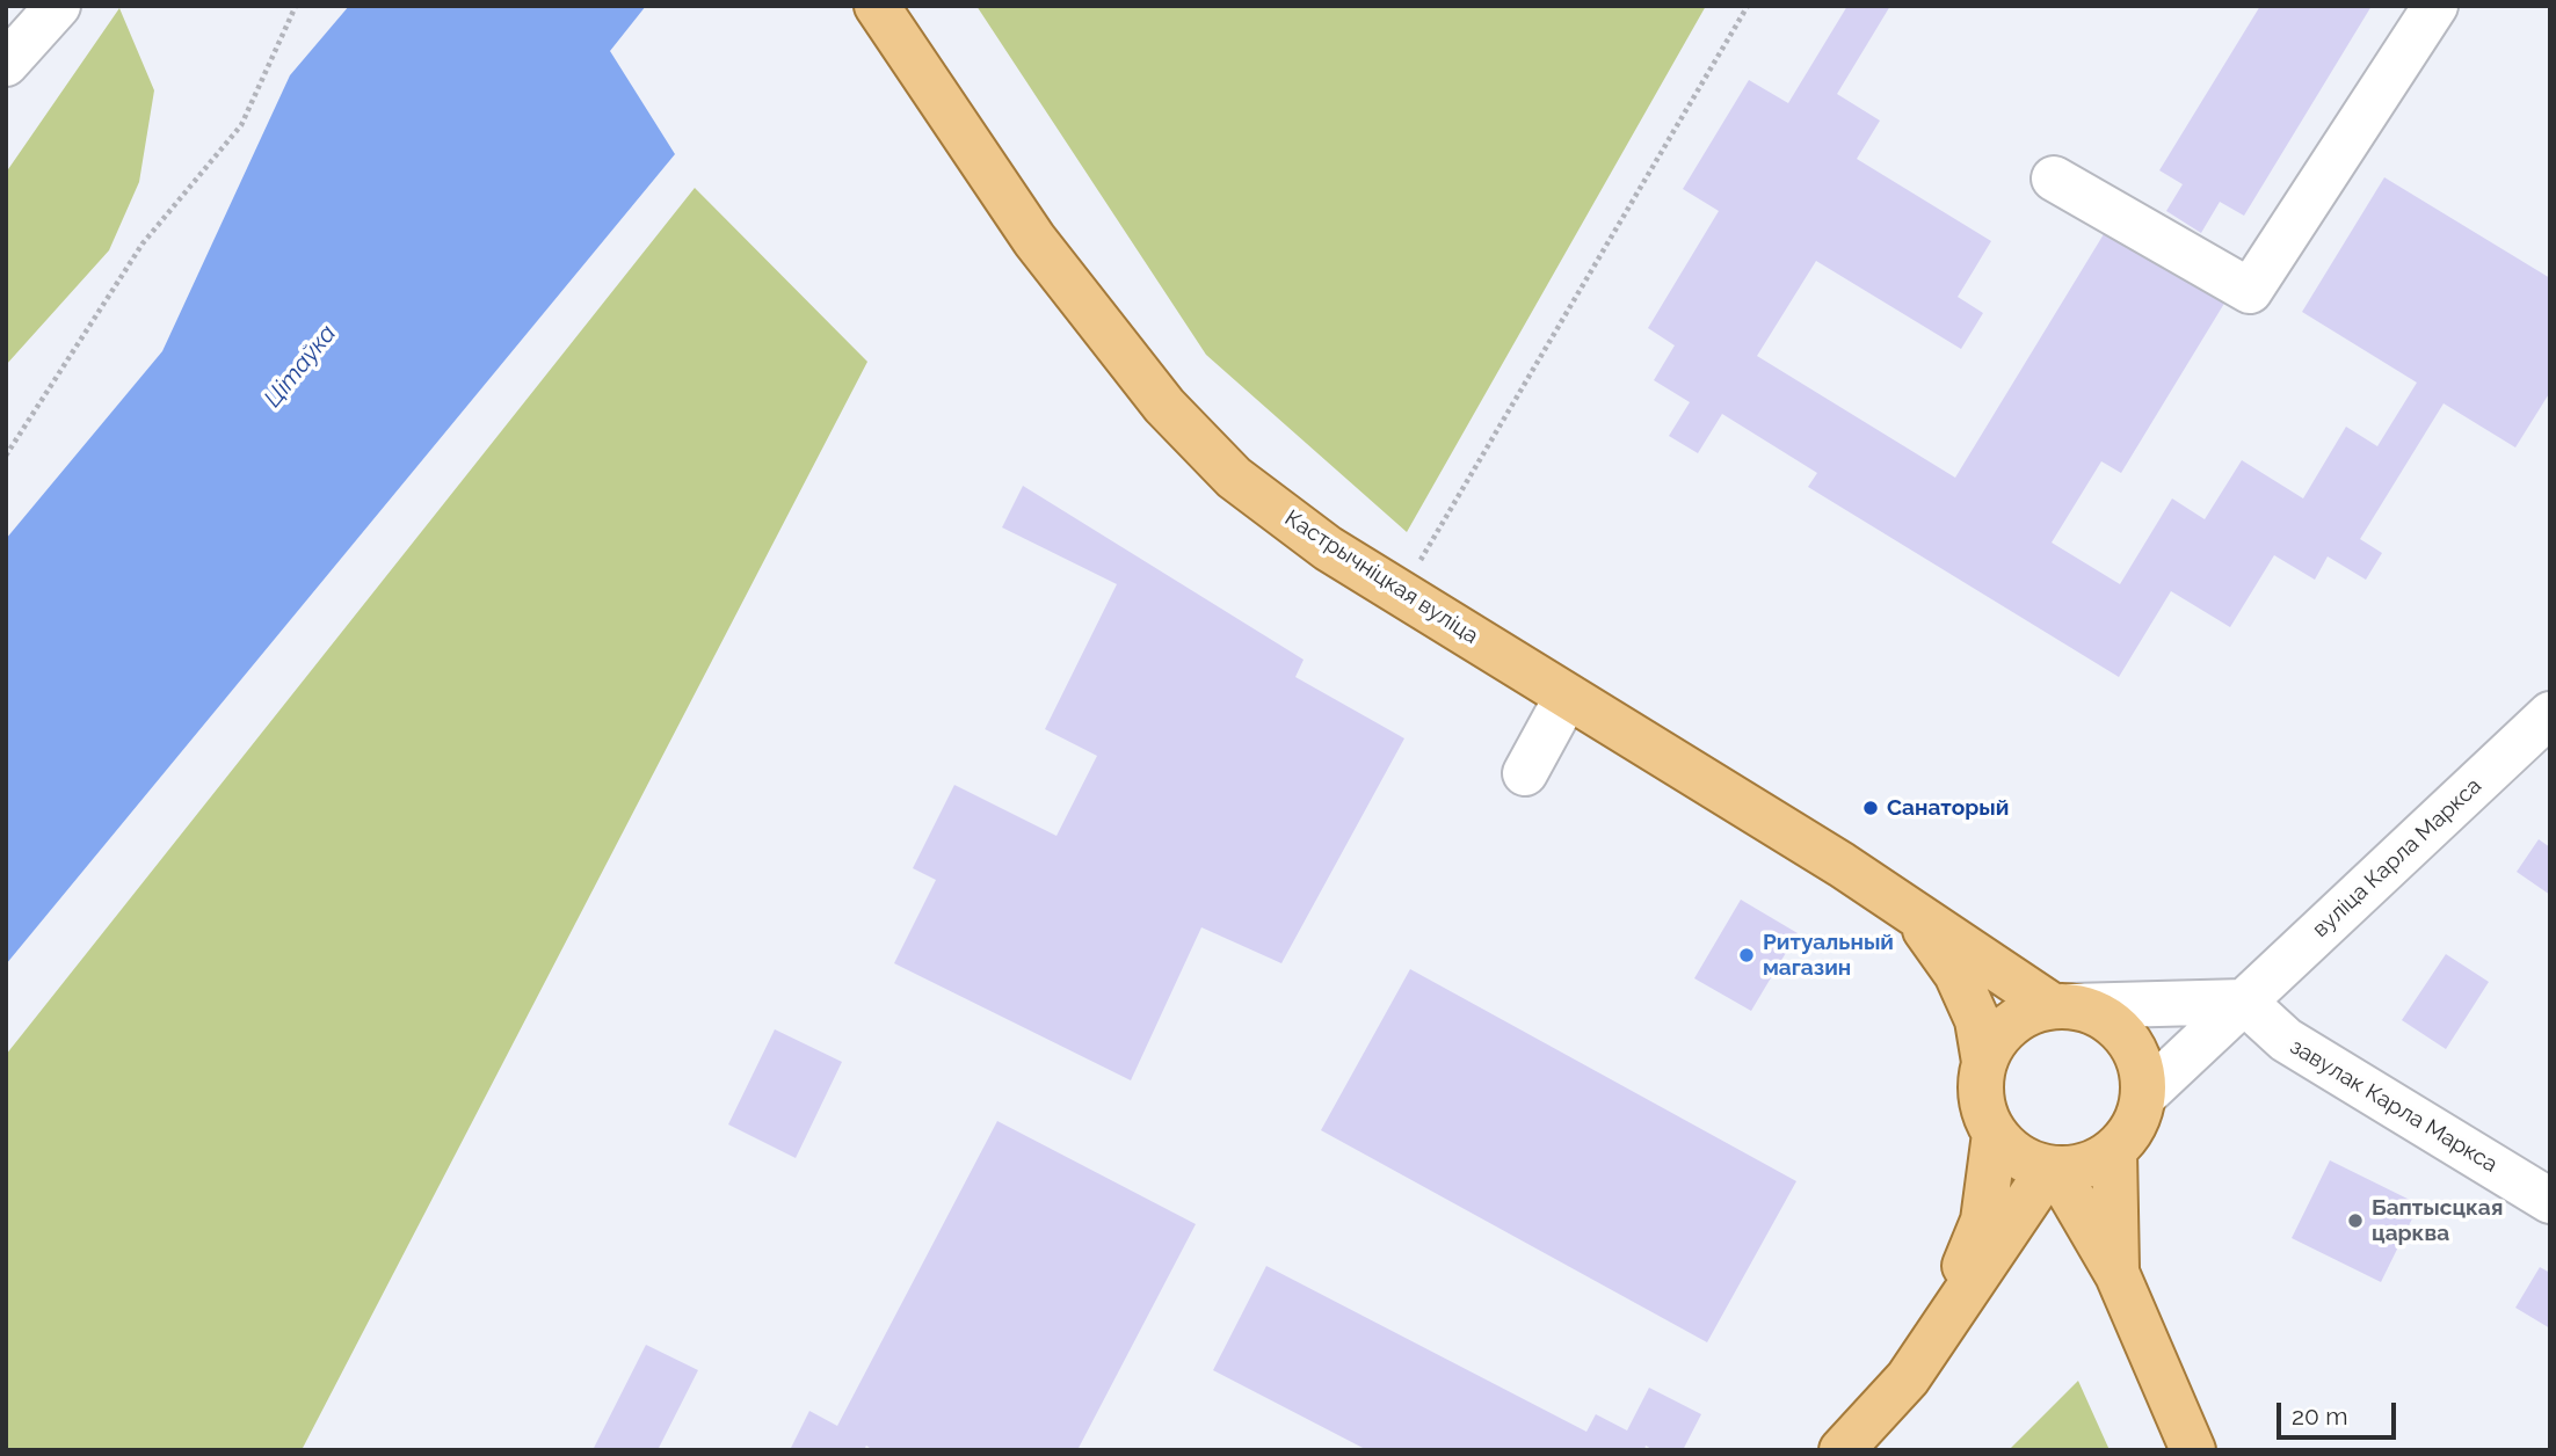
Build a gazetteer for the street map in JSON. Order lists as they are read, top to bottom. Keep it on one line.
{"streets":{"main road":["Кастрычніцкая вуліца"],"street":["вуліца Карла Маркса","завулак Карла Маркса"]},"crossings":[["Кастрычніцкая вуліца","вуліца Карла Маркса"],["вуліца Карла Маркса","завулак Карла Маркса"]],"water":["Цітаўка"],"places":["Санаторый","Ритуальный магазин","Баптысцкая царква"],"scale_bar":"20 m"}
